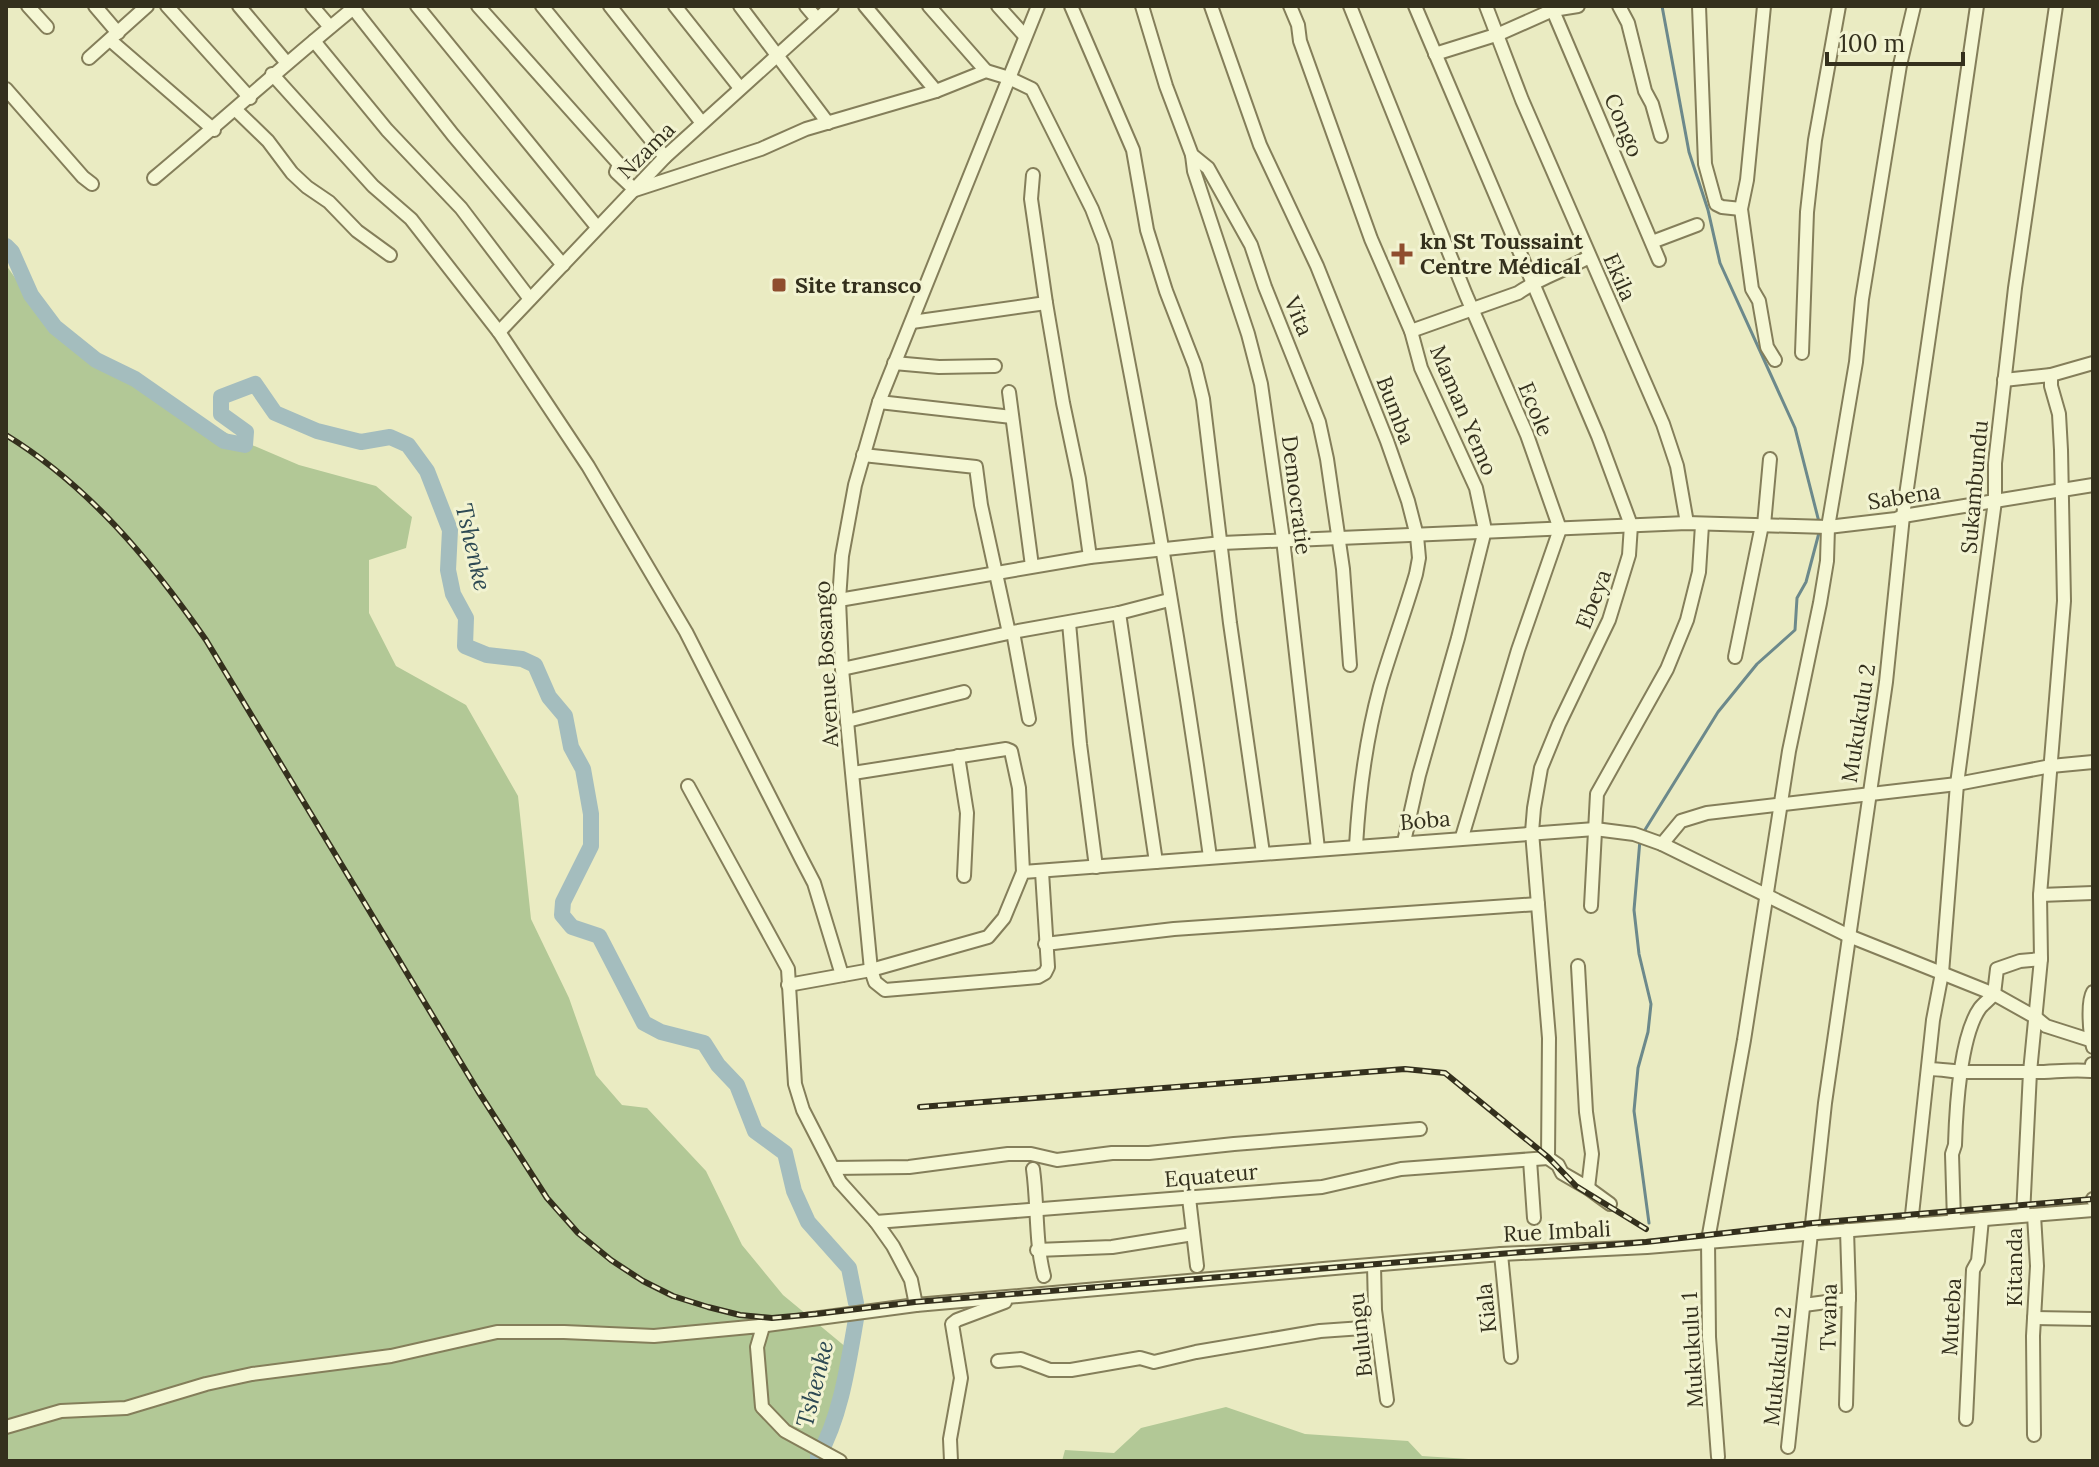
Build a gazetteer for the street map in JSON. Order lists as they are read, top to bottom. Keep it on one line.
{"streets":{"street":["Congo","Nzama","Ekila","Vita","Ecole","Bumba","Maman Yemo","Sukambundu","Democratie","Sabena","Ebeya","Avenue Bosango","Mukukulu 2","Boba","Equateur","Rue Imbali","Kitanda","Kiala","Twana","Muteba","Bulungu","Mukukulu 1"]},"crossings":[["Ekila","Sabena"],["Vita","Democratie"],["Vita","Sabena"],["Ecole","Sabena"],["Bumba","Sabena"],["Bumba","Boba"],["Maman Yemo","Sabena"],["Maman Yemo","Boba"],["Sukambundu","Sabena"],["Sukambundu","Boba"],["Sukambundu","Rue Imbali"],["Democratie","Sabena"],["Democratie","Boba"],["Sabena","Ebeya"],["Sabena","Avenue Bosango"],["Sabena","Mukukulu 2"],["Sabena","Kitanda"],["Sabena","Mukukulu 1"],["Ebeya","Boba"],["Ebeya","Equateur"],["Mukukulu 2","Boba"],["Mukukulu 2","Rue Imbali"],["Boba","Kitanda"],["Boba","Mukukulu 1"],["Rue Imbali","Kitanda"],["Rue Imbali","Kiala"],["Rue Imbali","Twana"],["Rue Imbali","Muteba"],["Rue Imbali","Bulungu"],["Rue Imbali","Mukukulu 1"]],"water":["Tshenke"],"places":{"health":["kn St Toussaint Centre Médical"],"transit":["Site transco"]},"scale_bar":"100 m"}
